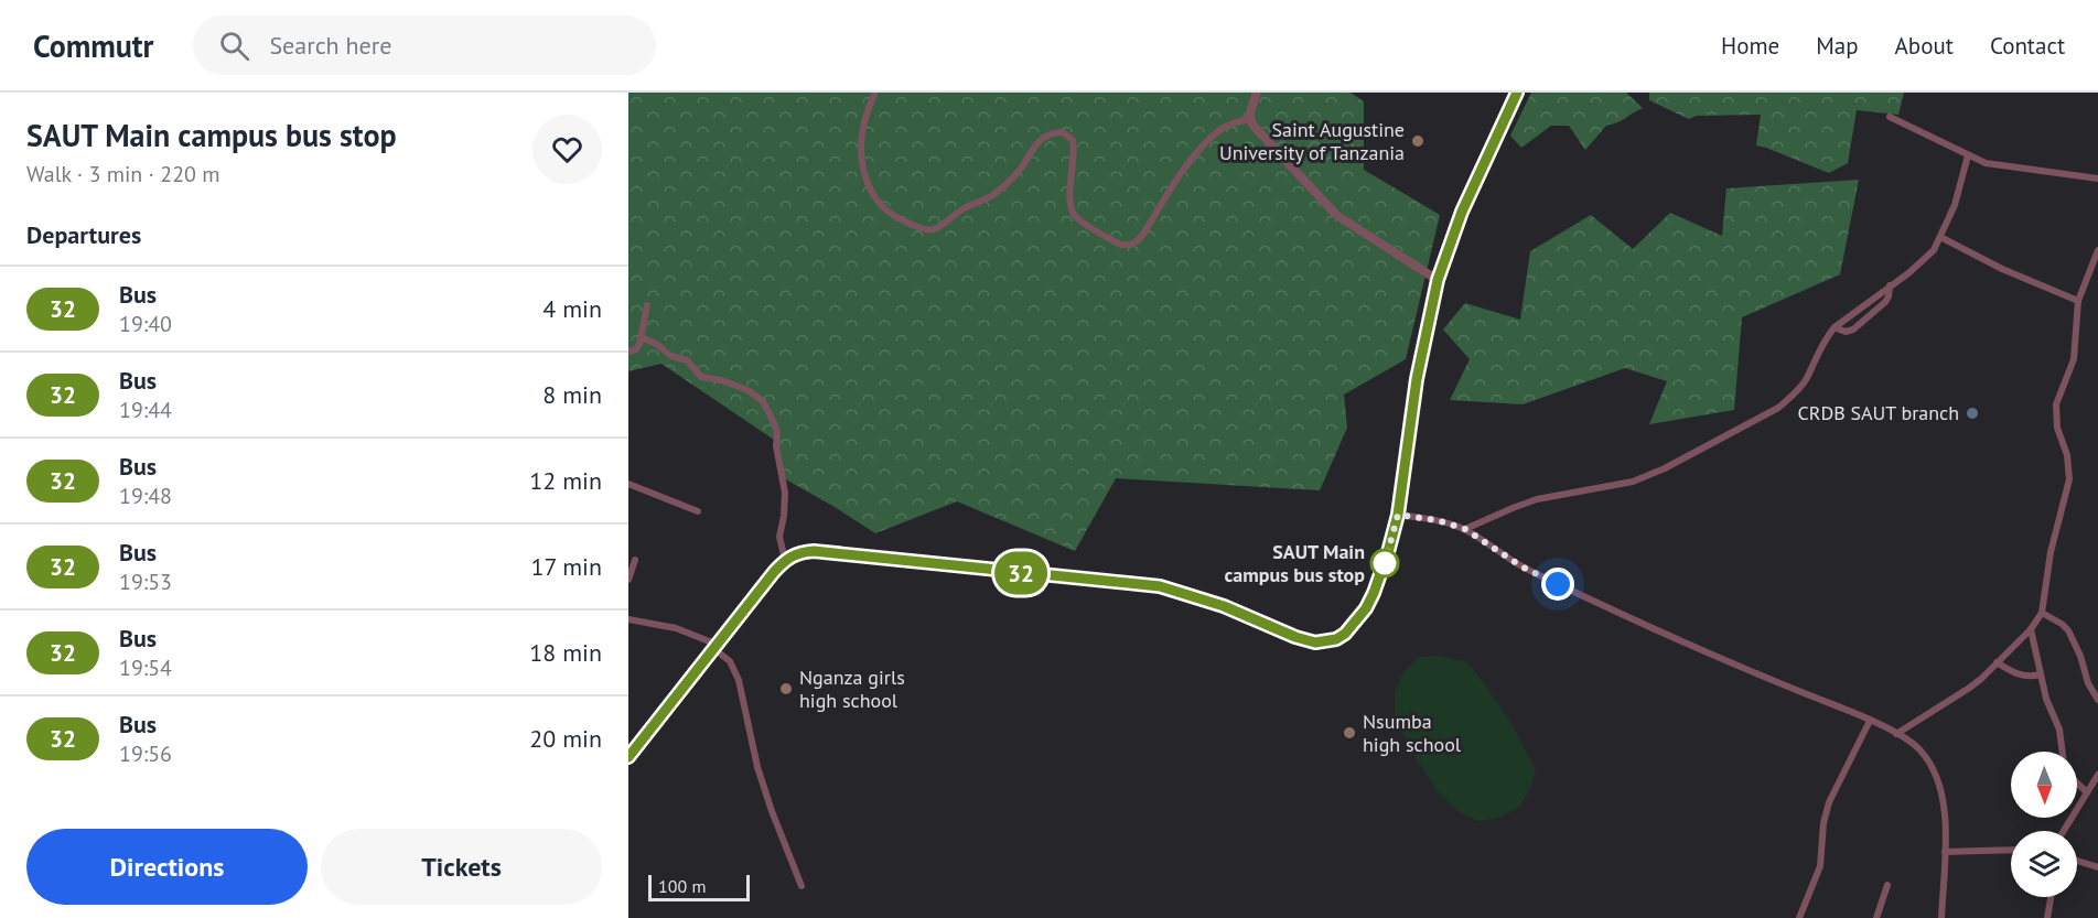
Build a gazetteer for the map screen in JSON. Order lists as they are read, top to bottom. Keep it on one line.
{"places":["Saint Augustine University of Tanzania","CRDB SAUT branch","SAUT Main campus bus stop","Nganza girls high school","Nsumba high school"],"lines":["bus line 32"],"scale_bar":"100 m","north":"bottom","page":{"header":"Commutr","search":"Search here","nav":["Home","Map","About","Contact"],"heading":[["SAUT Main campus bus stop","Walk · 3 min · 220 m"],"Departures"],"on_map":"32","list":[{"mark":"32","name":"Bus","note":"19:40","value":"4 min"},{"mark":"32","name":"Bus","note":"19:44","value":"8 min"},{"mark":"32","name":"Bus","note":"19:48","value":"12 min"},{"mark":"32","name":"Bus","note":"19:53","value":"17 min"},{"mark":"32","name":"Bus","note":"19:54","value":"18 min"},{"mark":"32","name":"Bus","note":"19:56","value":"20 min"}],"buttons":["Directions","Tickets"],"scale":"100 m"}}
